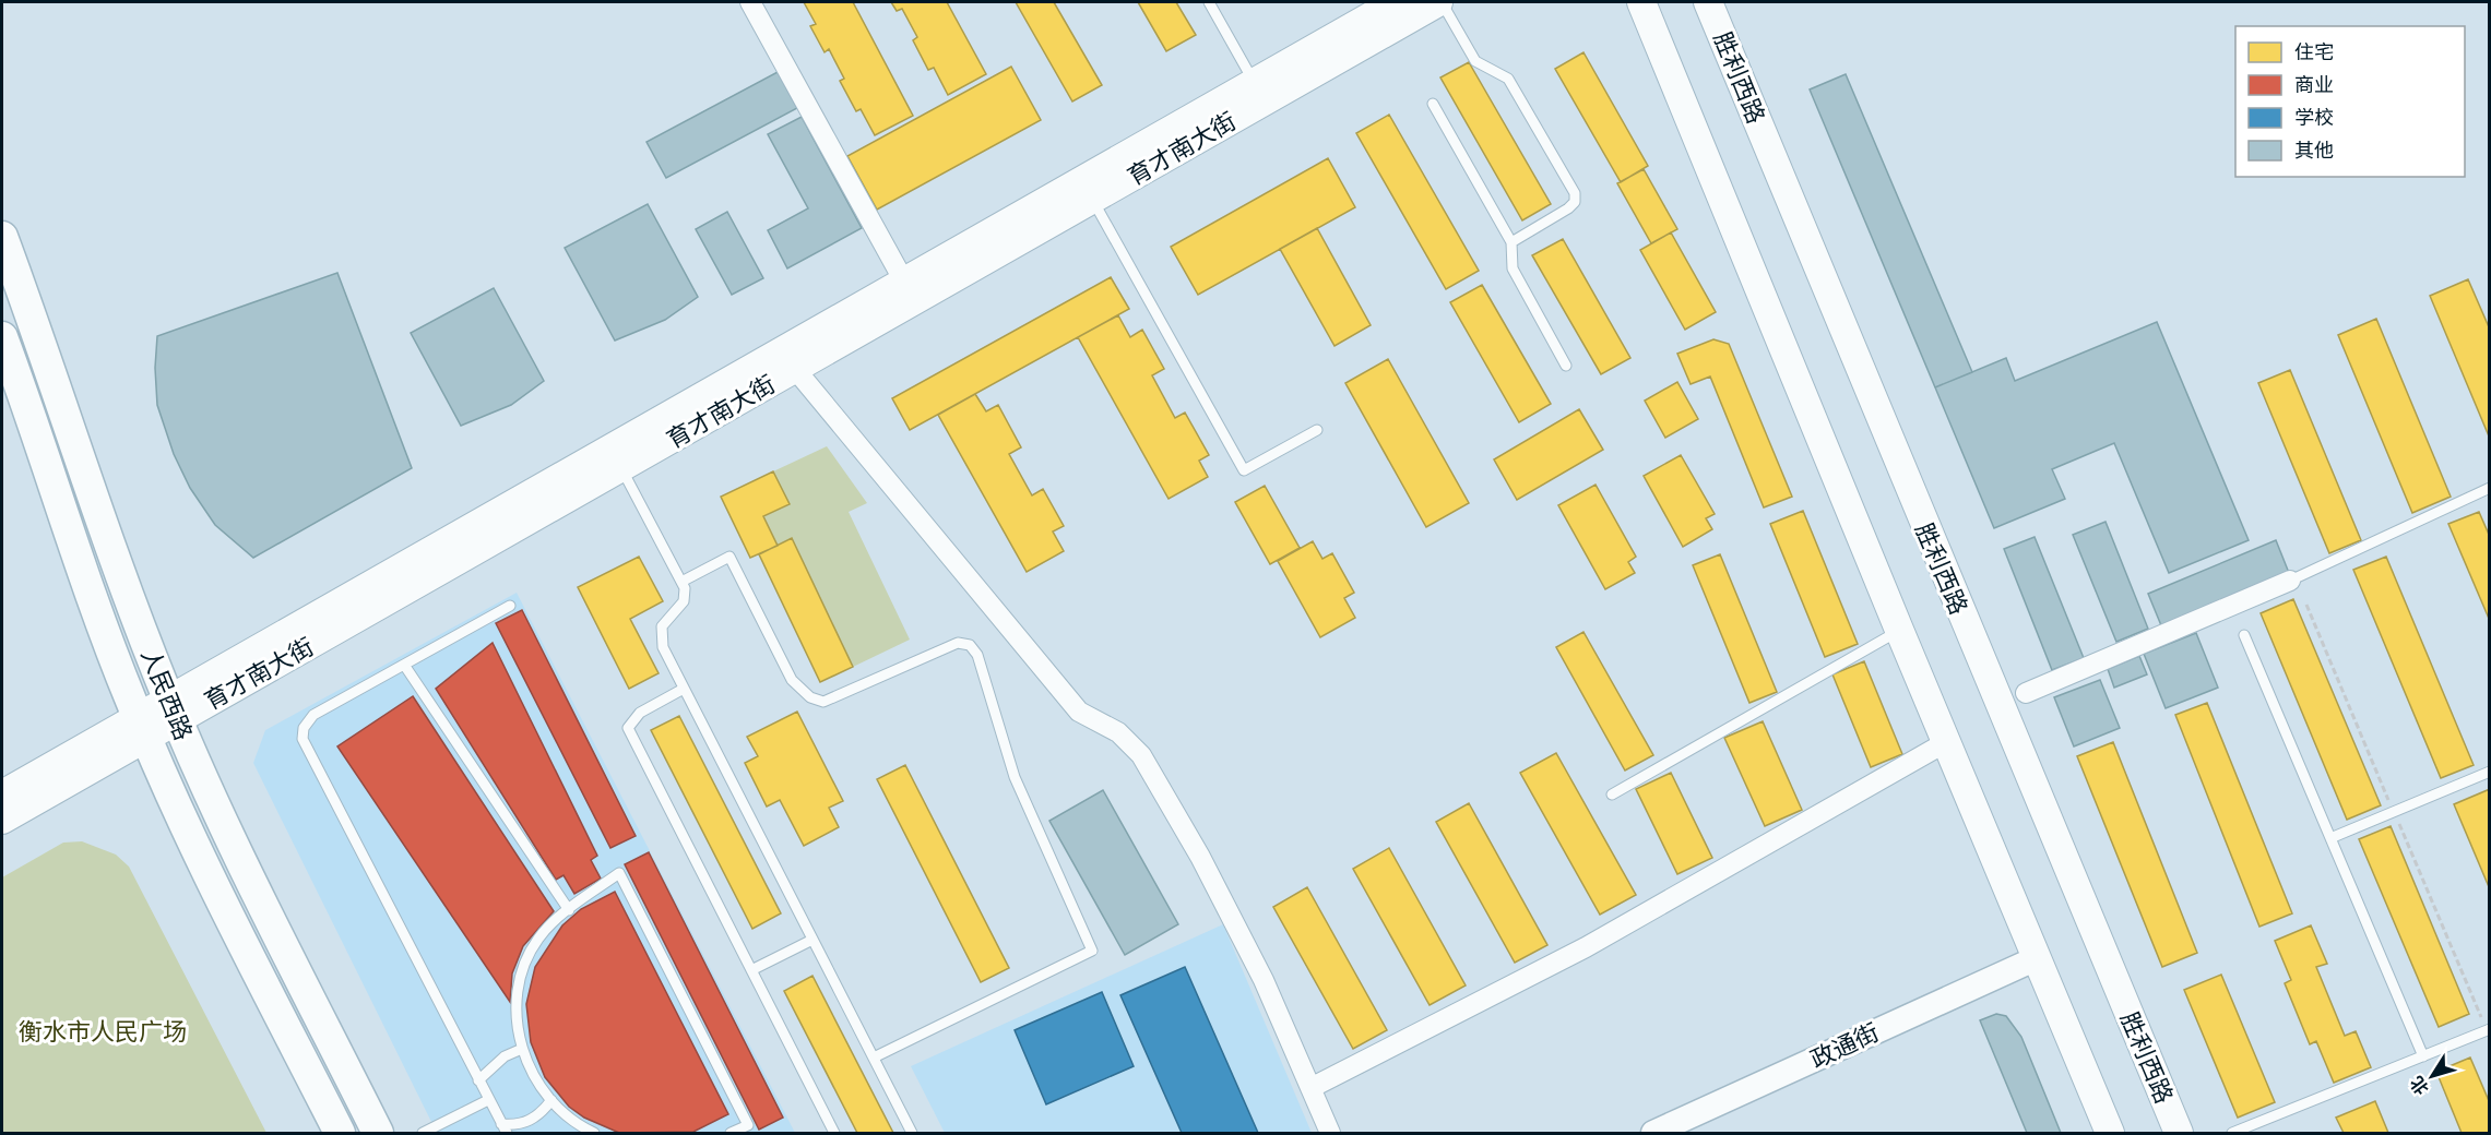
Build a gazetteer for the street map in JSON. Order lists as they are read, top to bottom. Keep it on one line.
{"streets":{"main road":["胜利西路","育才南大街","人民西路"],"street":["政通街"]},"crossings":[["育才南大街","人民西路"]],"parks":["衡水市人民广场"],"legend":["住宅","商业","学校","其他"],"north":"bottom left"}
